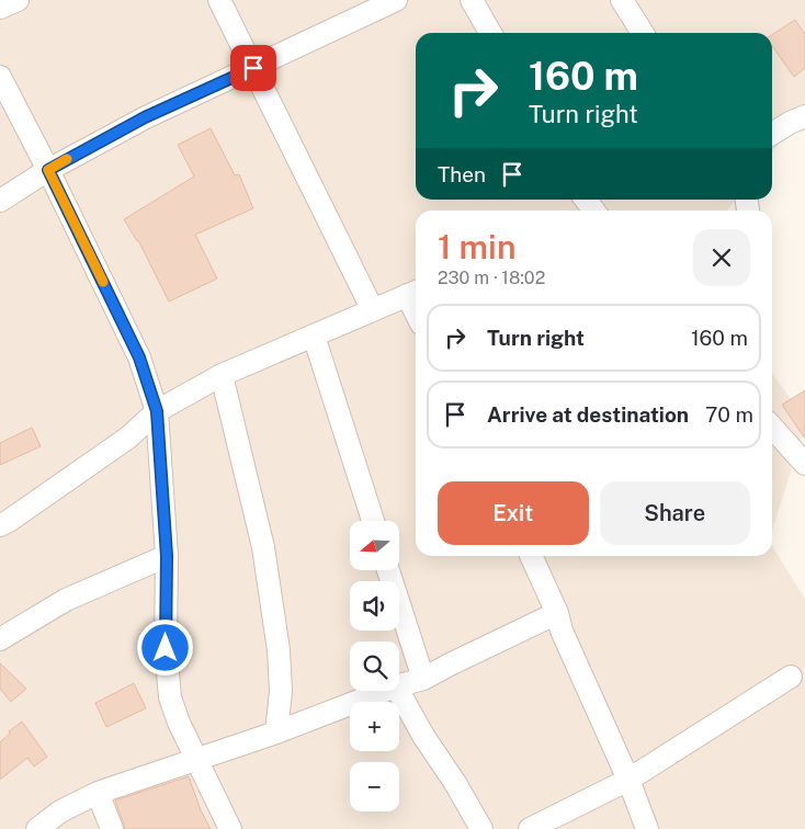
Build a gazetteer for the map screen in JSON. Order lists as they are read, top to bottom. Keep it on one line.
{"north":"left","page":{"turn":["160 m","Turn right"],"then":"Then","heading":["1 min","230 m · 18:02"],"list":[{"name":"Turn right","value":"160 m"},{"name":"Arrive at destination","value":"70 m"}],"buttons":["Exit","Share"],"map_buttons":["+","−"]}}
